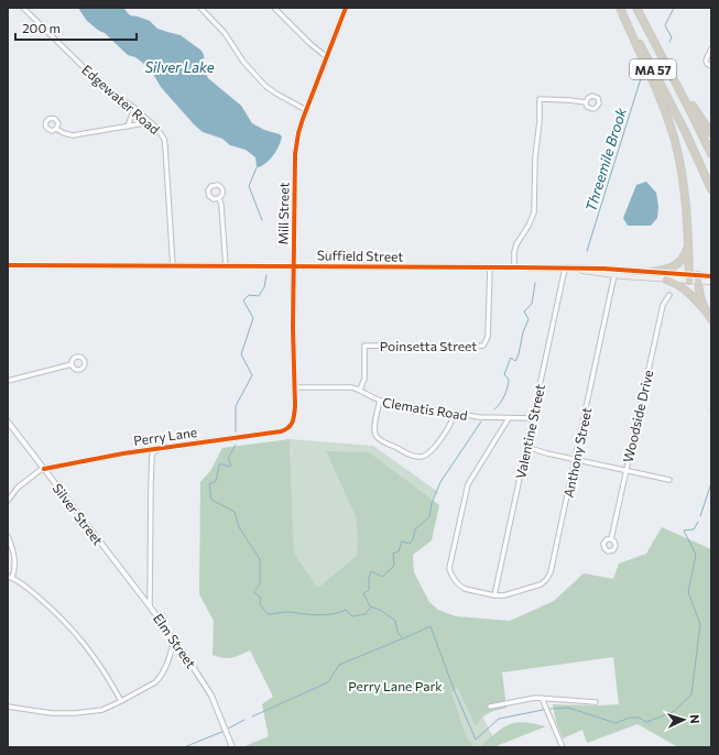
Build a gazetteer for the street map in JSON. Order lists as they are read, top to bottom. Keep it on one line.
{"streets":{"highway":["MA 57"],"main road":["Suffield Street"],"street":["Edgewater Road","Mill Street","Poinsetta Street","Clematis Road","Woodside Drive","Valentine Street","Perry Lane","Anthony Street","Silver Street","Elm Street"]},"crossings":[["Edgewater Road","Suffield Street"],["Mill Street","Suffield Street"],["Mill Street","Clematis Road"],["Mill Street","Perry Lane"],["Suffield Street","Poinsetta Street"],["Suffield Street","Valentine Street"],["Suffield Street","Anthony Street"],["Poinsetta Street","Clematis Road"],["Clematis Road","Valentine Street"],["Valentine Street","Anthony Street"],["Perry Lane","Silver Street"],["Perry Lane","Elm Street"],["Silver Street","Elm Street"]],"water":["Silver Lake","Threemile Brook"],"parks":["Perry Lane Park"],"scale_bar":"200 m","north":"right"}
